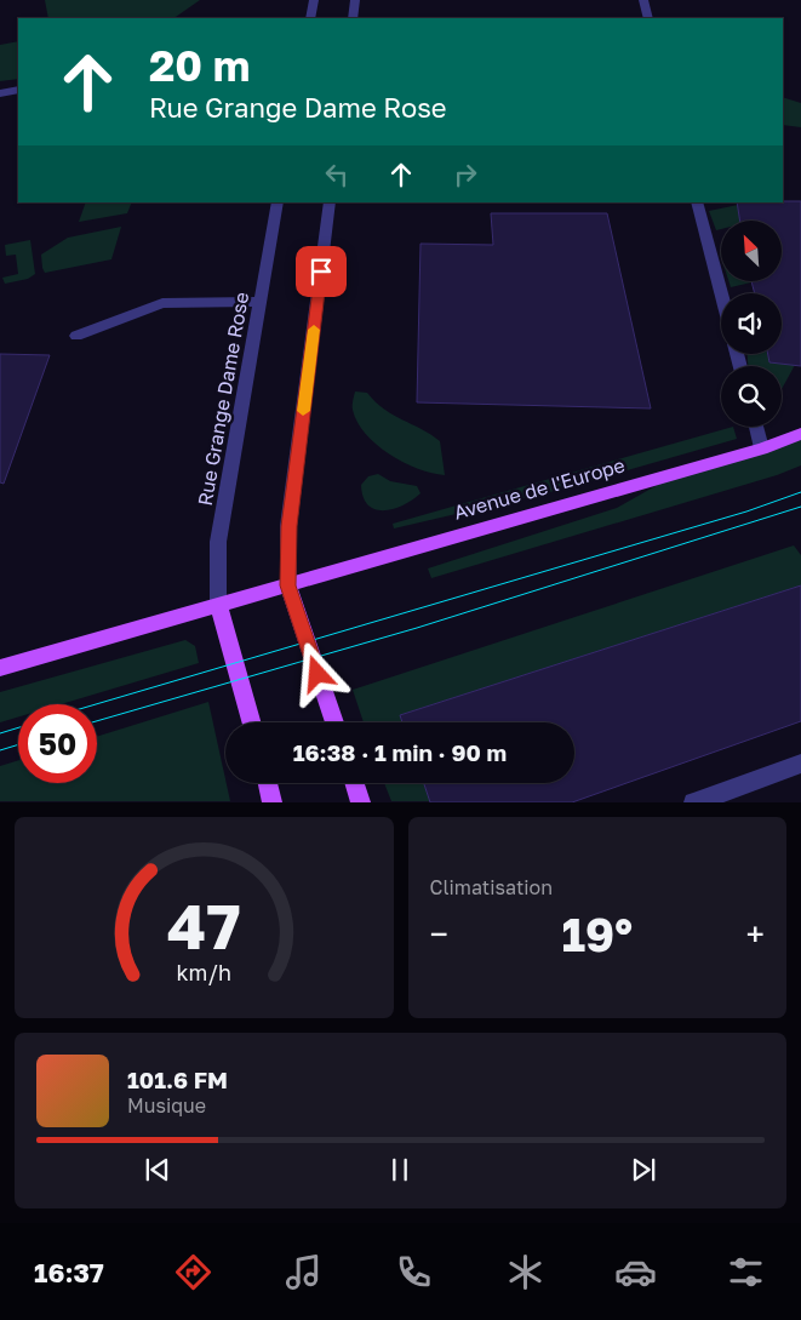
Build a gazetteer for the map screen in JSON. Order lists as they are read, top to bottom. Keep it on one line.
{"streets":{"main road":["Avenue de l'Europe"],"street":["Rue Grange Dame Rose"]},"crossings":[["Rue Grange Dame Rose","Avenue de l'Europe"]],"north":"top left","page":{"turn":["20 m","Rue Grange Dame Rose"],"limit":"50","trip":"16:38 · 1 min · 90 m","tile":"Climatisation","heat":["−","19°","+"],"song":["101.6 FM","Musique"],"tabs":"16:37","gauge":["47","km/h"]}}
